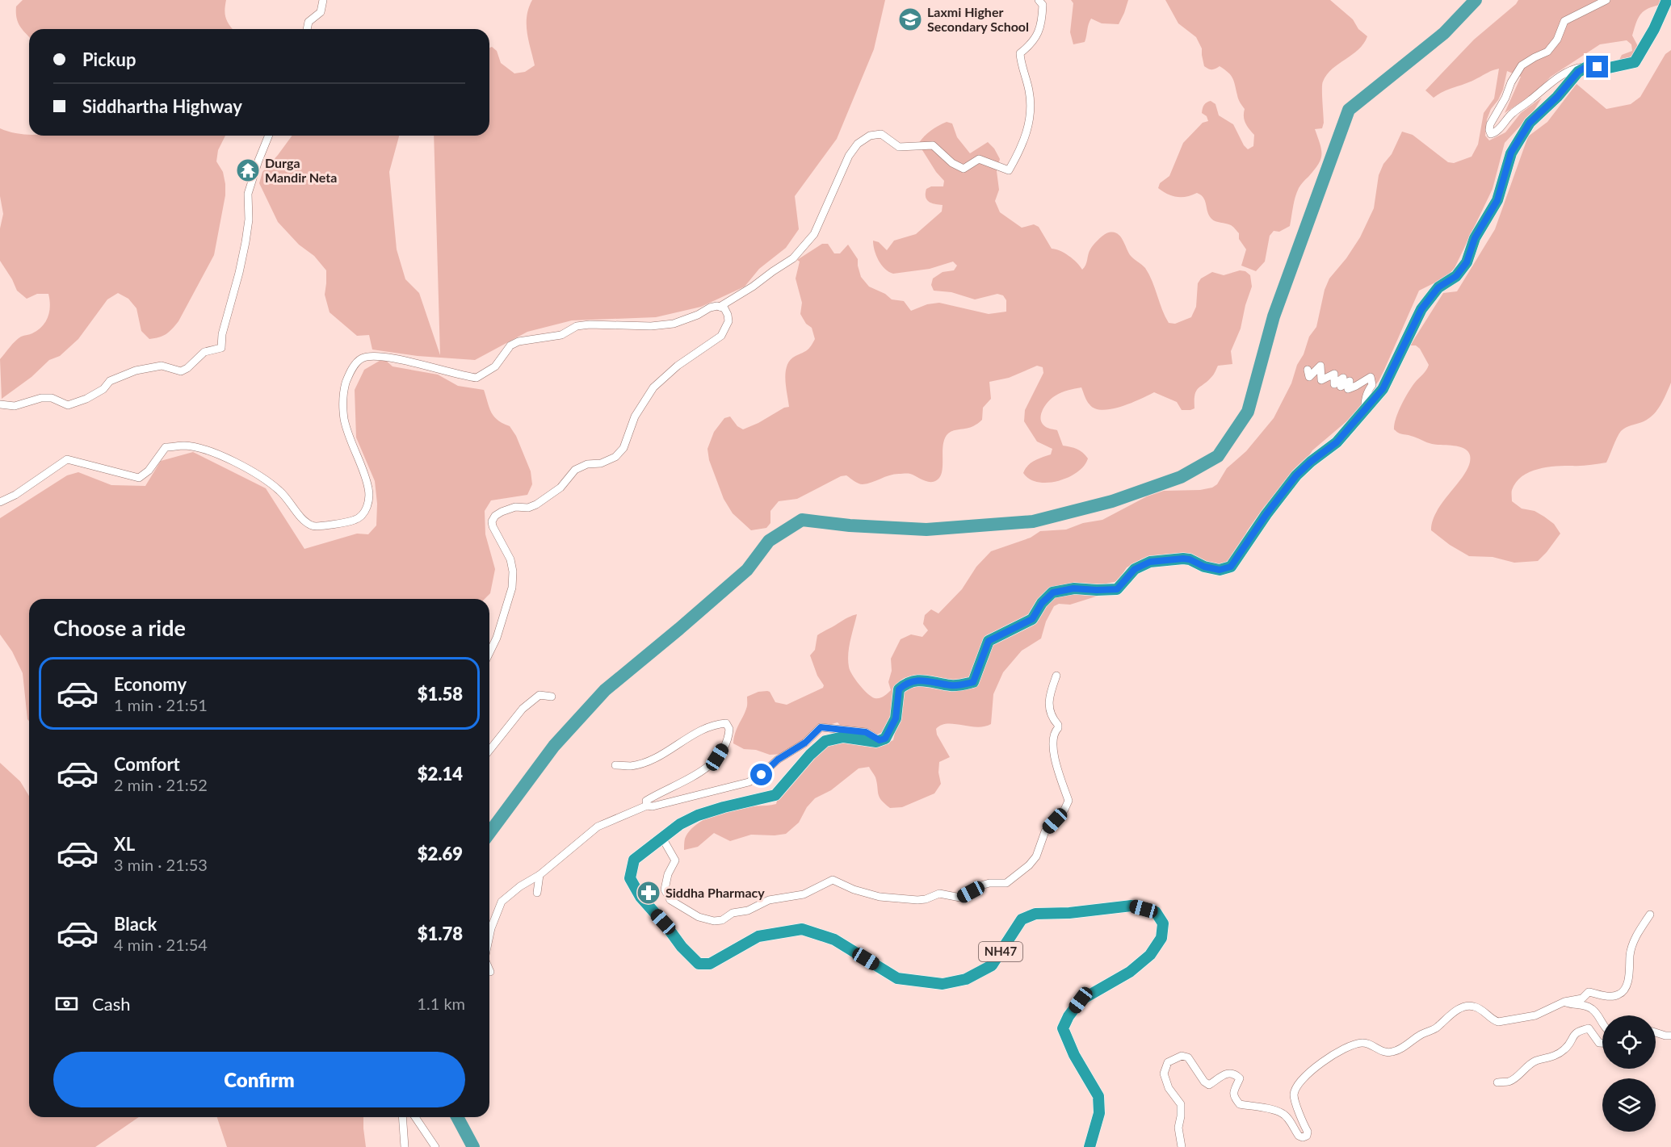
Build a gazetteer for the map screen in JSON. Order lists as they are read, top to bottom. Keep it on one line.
{"streets":{"highway":["NH47"]},"places":{"school or university":["Laxmi Higher Secondary School"],"temple":["Durga Mandir Neta"],"pharmacy":["Siddha Pharmacy"]},"page":{"banner":["Pickup","Siddhartha Highway"],"heading":"Choose a ride","list":[{"name":"Economy","note":"1 min · 21:51","value":"$1.58"},{"name":"Comfort","note":"2 min · 21:52","value":"$2.14"},{"name":"XL","note":"3 min · 21:53","value":"$2.69"},{"name":"Black","note":"4 min · 21:54","value":"$1.78"}],"pay":["Cash","1.1 km"],"buttons":"Confirm"}}
